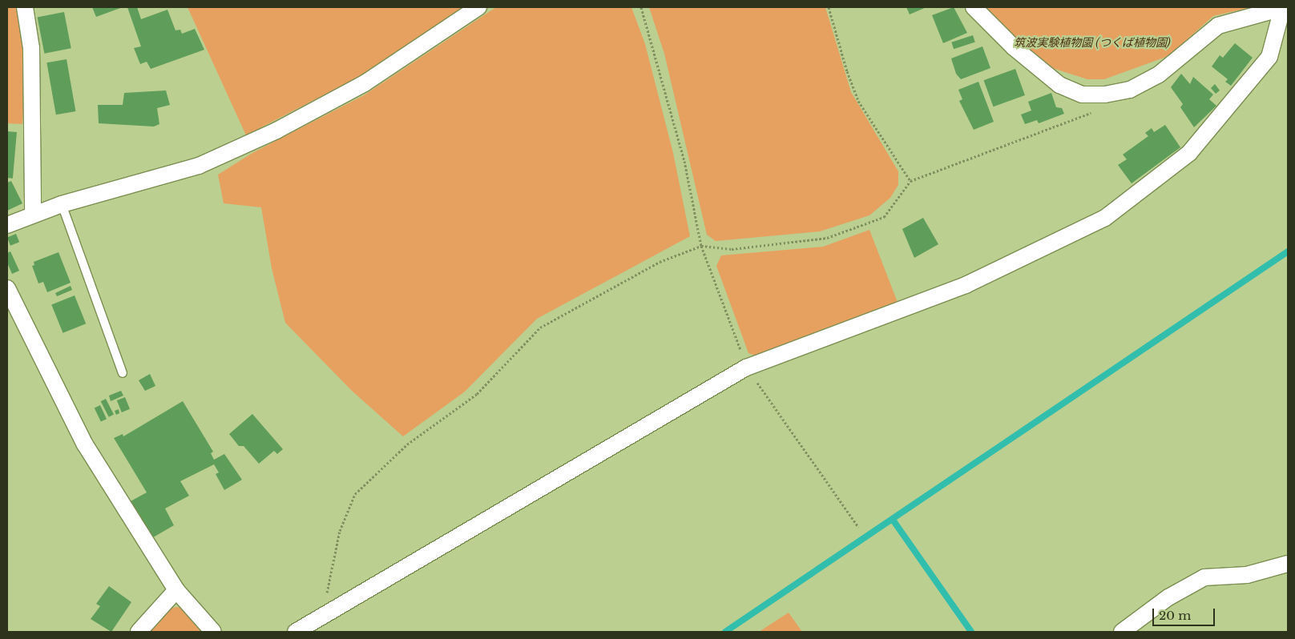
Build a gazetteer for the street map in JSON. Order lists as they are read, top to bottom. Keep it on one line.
{"parks":["筑波実験植物園 (つくば植物園)"],"scale_bar":"20 m"}
